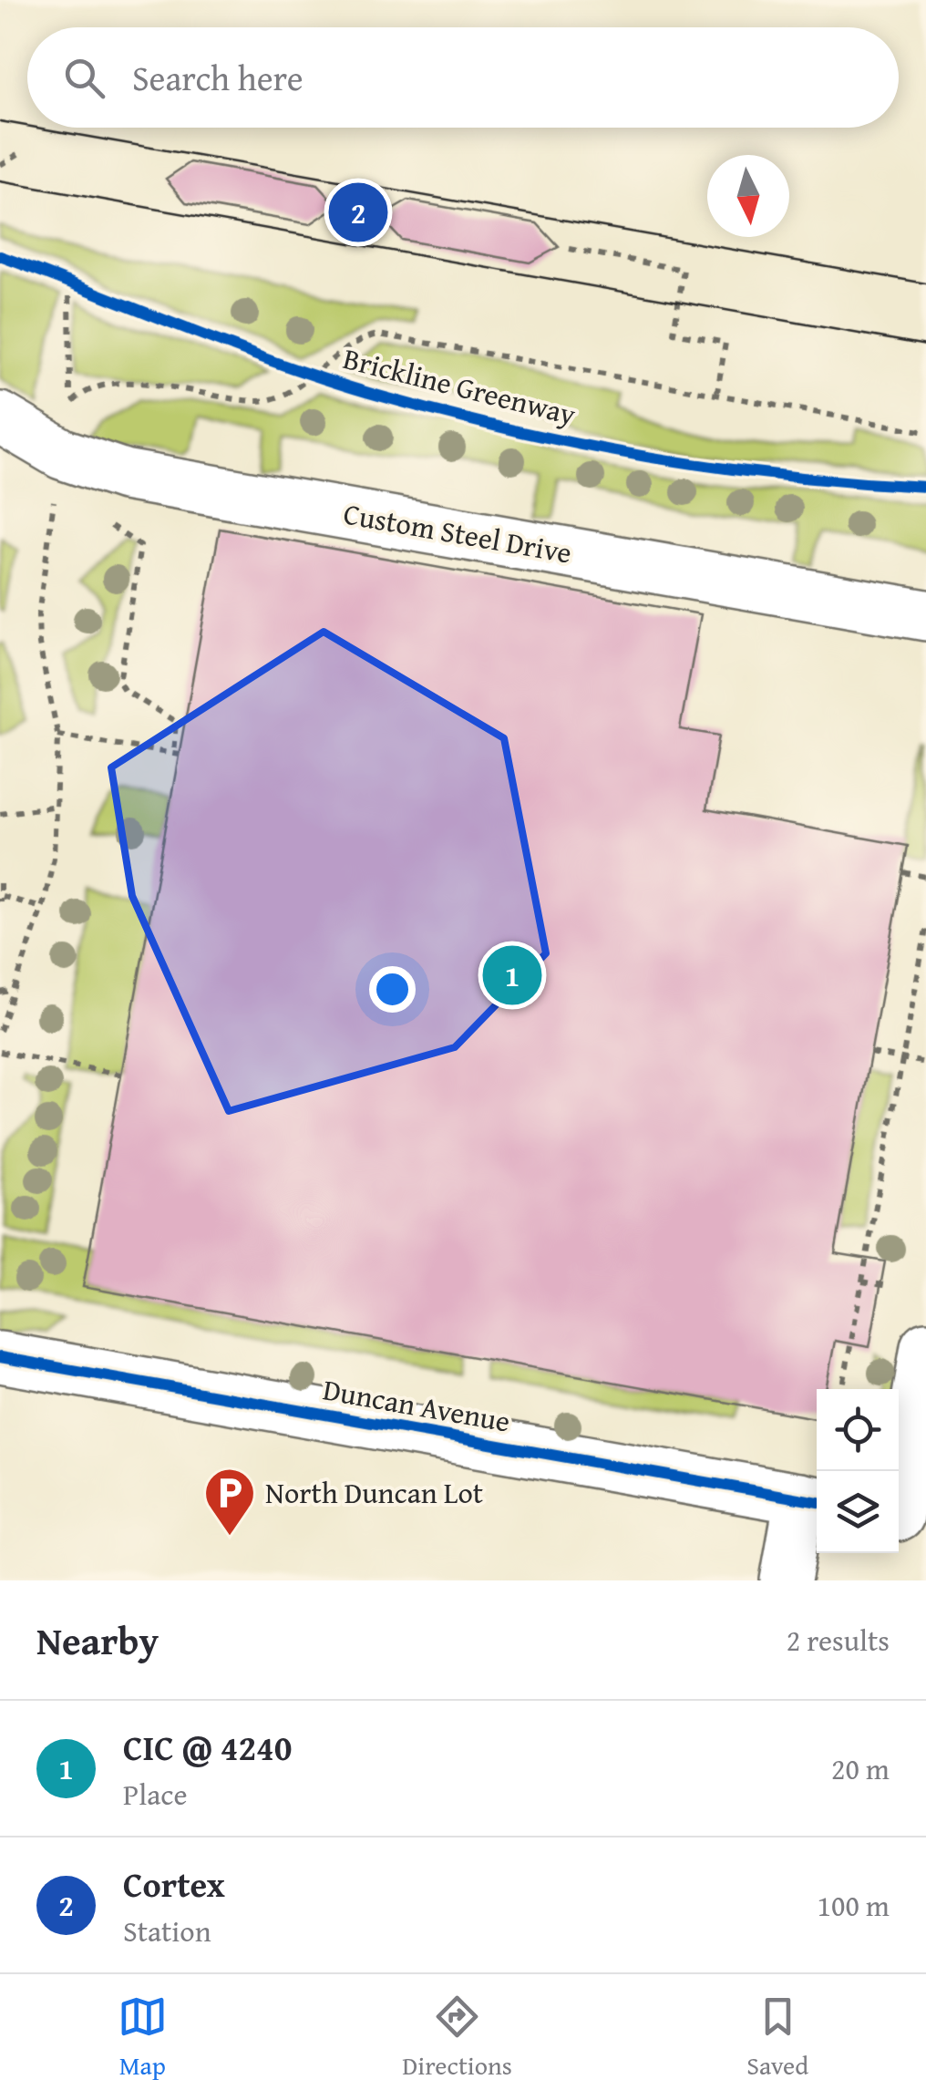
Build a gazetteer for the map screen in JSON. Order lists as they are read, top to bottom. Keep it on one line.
{"streets":{"street":["Custom Steel Drive","Duncan Avenue"],"cycle path":["Brickline Greenway"]},"places":{"parking":["North Duncan Lot"]},"north":"bottom","page":{"search":"Search here","pins":["2","1"],"heading":["Nearby","2 results"],"list":[{"mark":"1","name":"CIC @ 4240","note":"Place","value":"20 m"},{"mark":"2","name":"Cortex","note":"Station","value":"100 m"}],"nav":["Map","Directions","Saved"]}}
